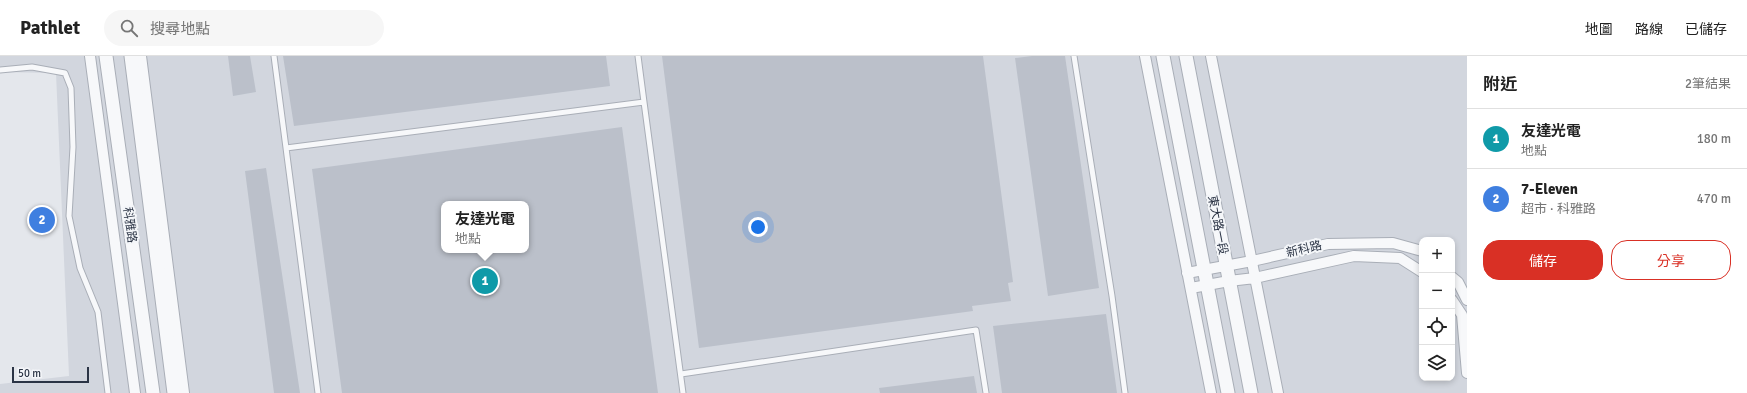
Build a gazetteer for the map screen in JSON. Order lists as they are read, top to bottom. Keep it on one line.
{"streets":{"street":["科雅路","東大路一段","新科路"]},"crossings":[["東大路一段","新科路"]],"scale_bar":"50 m","page":{"header":"Pathlet","search":"搜尋地點","nav":["地圖","路線","已儲存"],"heading":["附近","2筆結果"],"list":[{"mark":"1","name":"友達光電","note":"地點","value":"180 m"},{"mark":"2","name":"7-Eleven","note":"超市 · 科雅路","value":"470 m"}],"popup":["友達光電","地點"],"pins":["2","1"],"buttons":["儲存","分享"],"map_buttons":["+","−"],"scale":"50 m"}}
